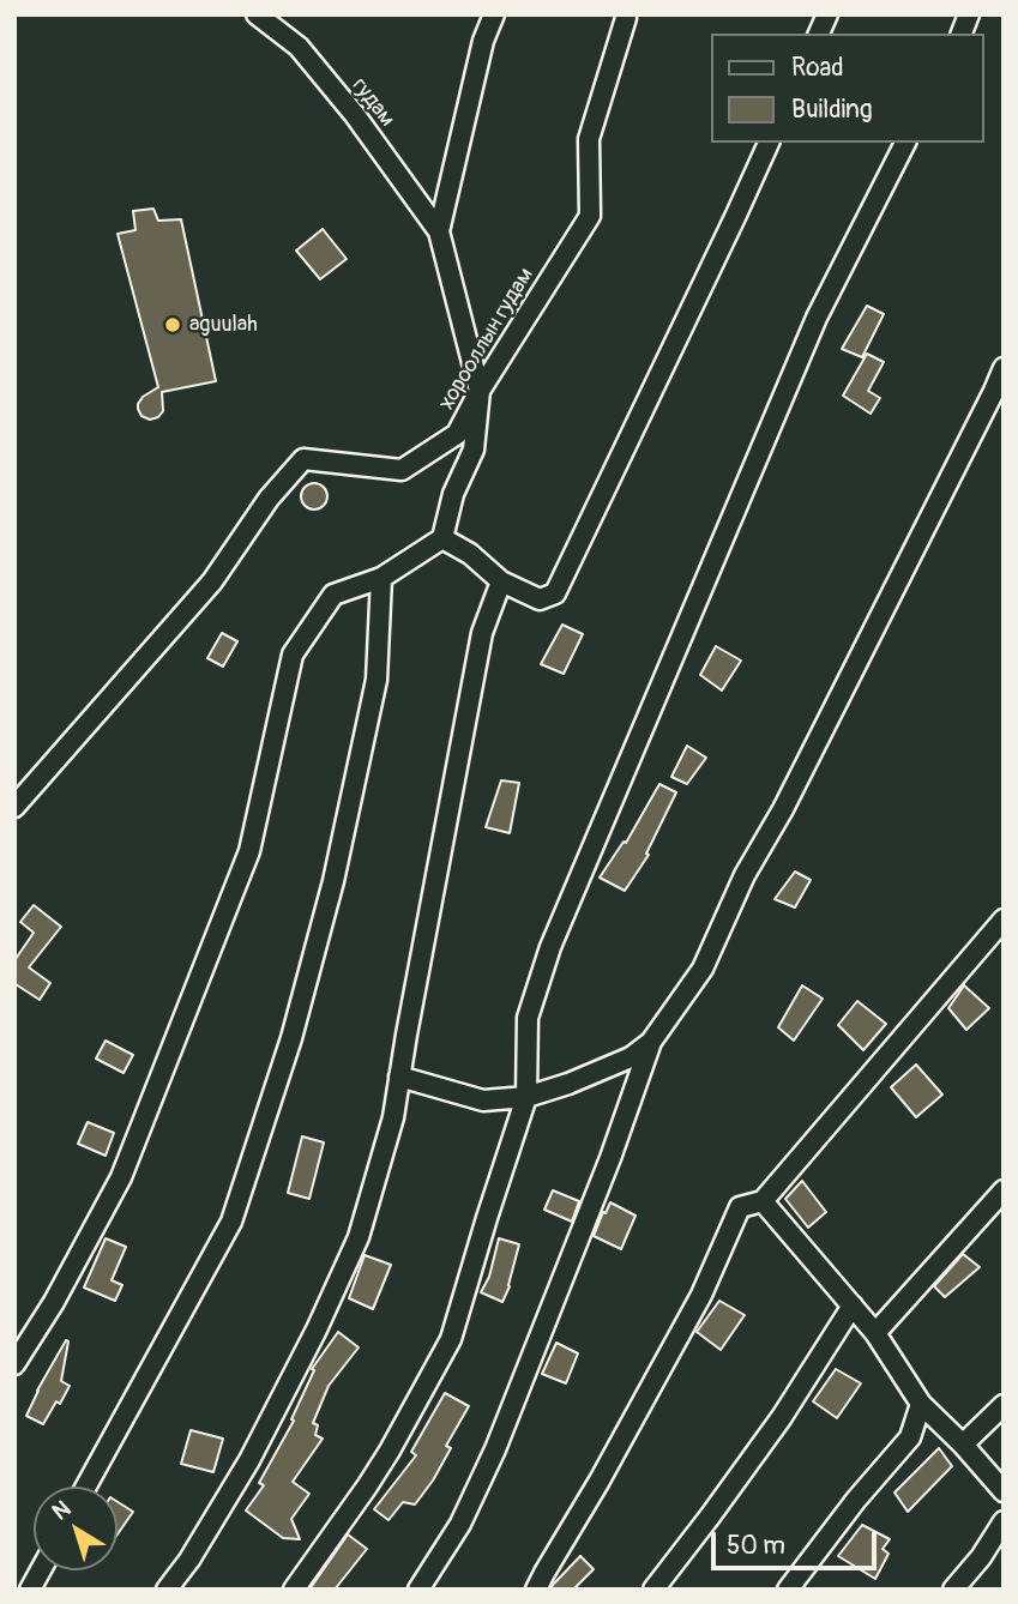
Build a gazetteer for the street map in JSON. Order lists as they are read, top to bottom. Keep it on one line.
{"streets":{"street":["гудам","хорооллын гудам"]},"places":["aguulah"],"legend":["Road","Building"],"scale_bar":"50 m","north":"top left"}
